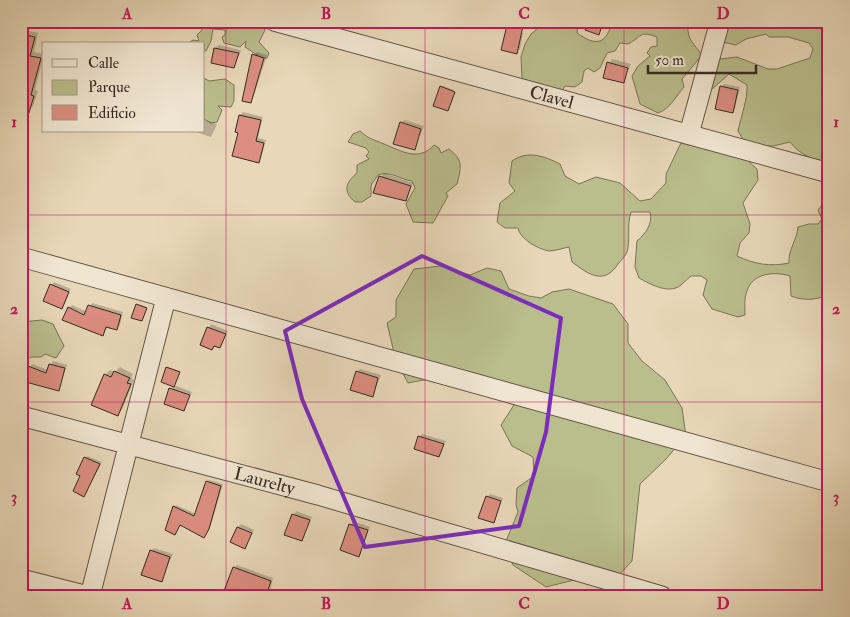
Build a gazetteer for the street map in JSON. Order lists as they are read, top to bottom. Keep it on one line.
{"streets":{"street":["Clavel","Laurelty"]},"legend":["Calle","Parque","Edificio"],"scale_bar":"50 m","grid":{"columns":["A","B","C","D"],"rows":["1","2","3"]}}
